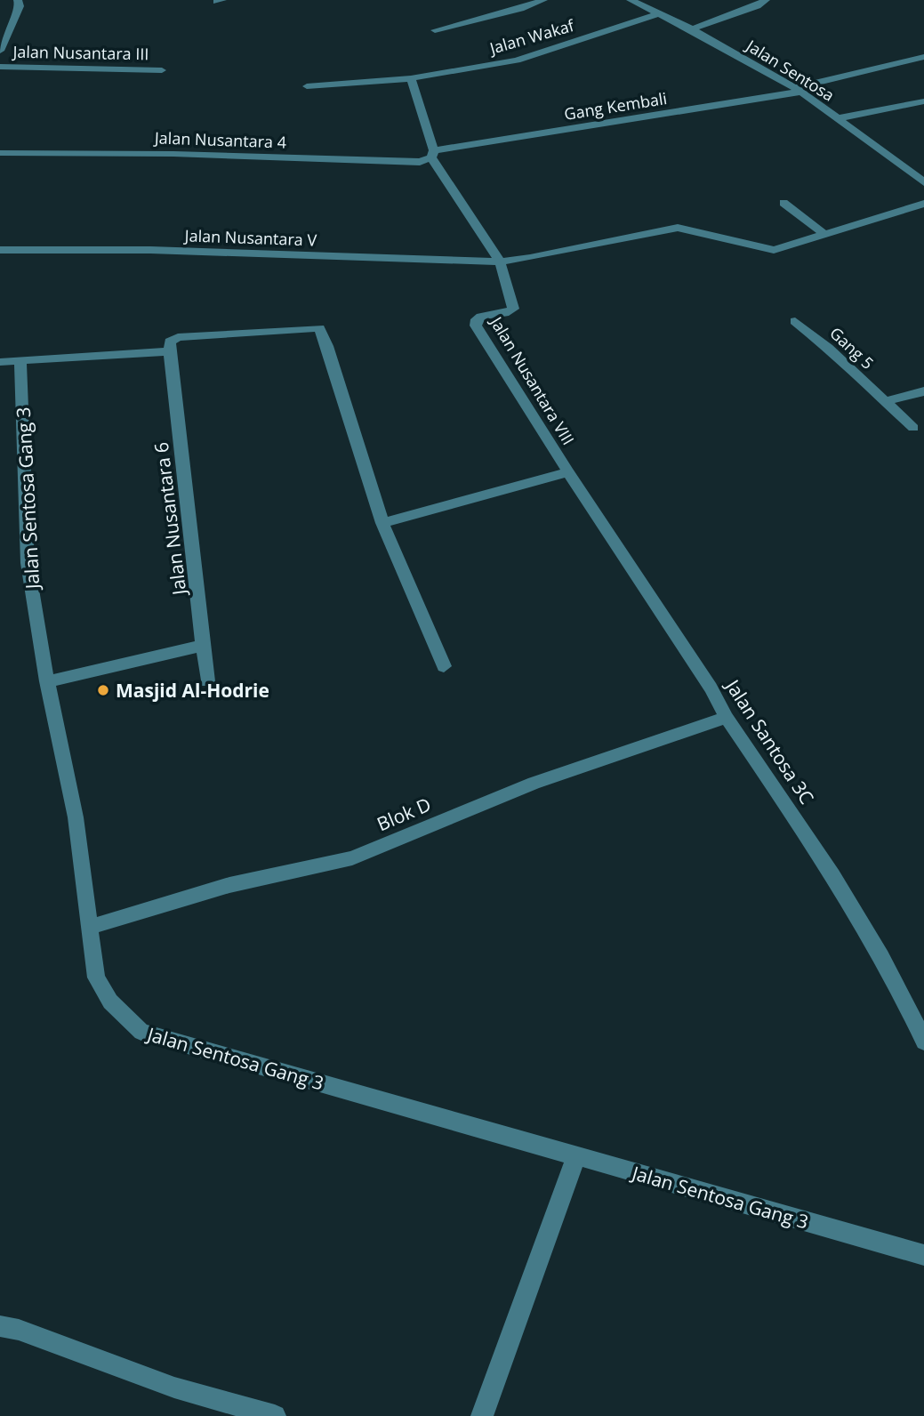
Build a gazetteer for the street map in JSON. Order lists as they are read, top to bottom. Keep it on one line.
{"streets":{"street":["Jalan Wakaf","Jalan Nusantara III","Jalan Sentosa","Gang Kembali","Jalan Nusantara 4","Jalan Nusantara V","Gang 5","Jalan Nusantara VIII","Jalan Sentosa Gang 3","Jalan Nusantara 6","Jalan Santosa 3C","Blok D"]},"crossings":[["Jalan Wakaf","Jalan Sentosa"],["Jalan Sentosa","Gang Kembali"],["Gang Kembali","Jalan Nusantara 4"],["Jalan Nusantara V","Jalan Nusantara VIII"],["Jalan Nusantara VIII","Jalan Santosa 3C"],["Jalan Sentosa Gang 3","Blok D"],["Jalan Santosa 3C","Blok D"]],"places":["Masjid Al-Hodrie"]}
